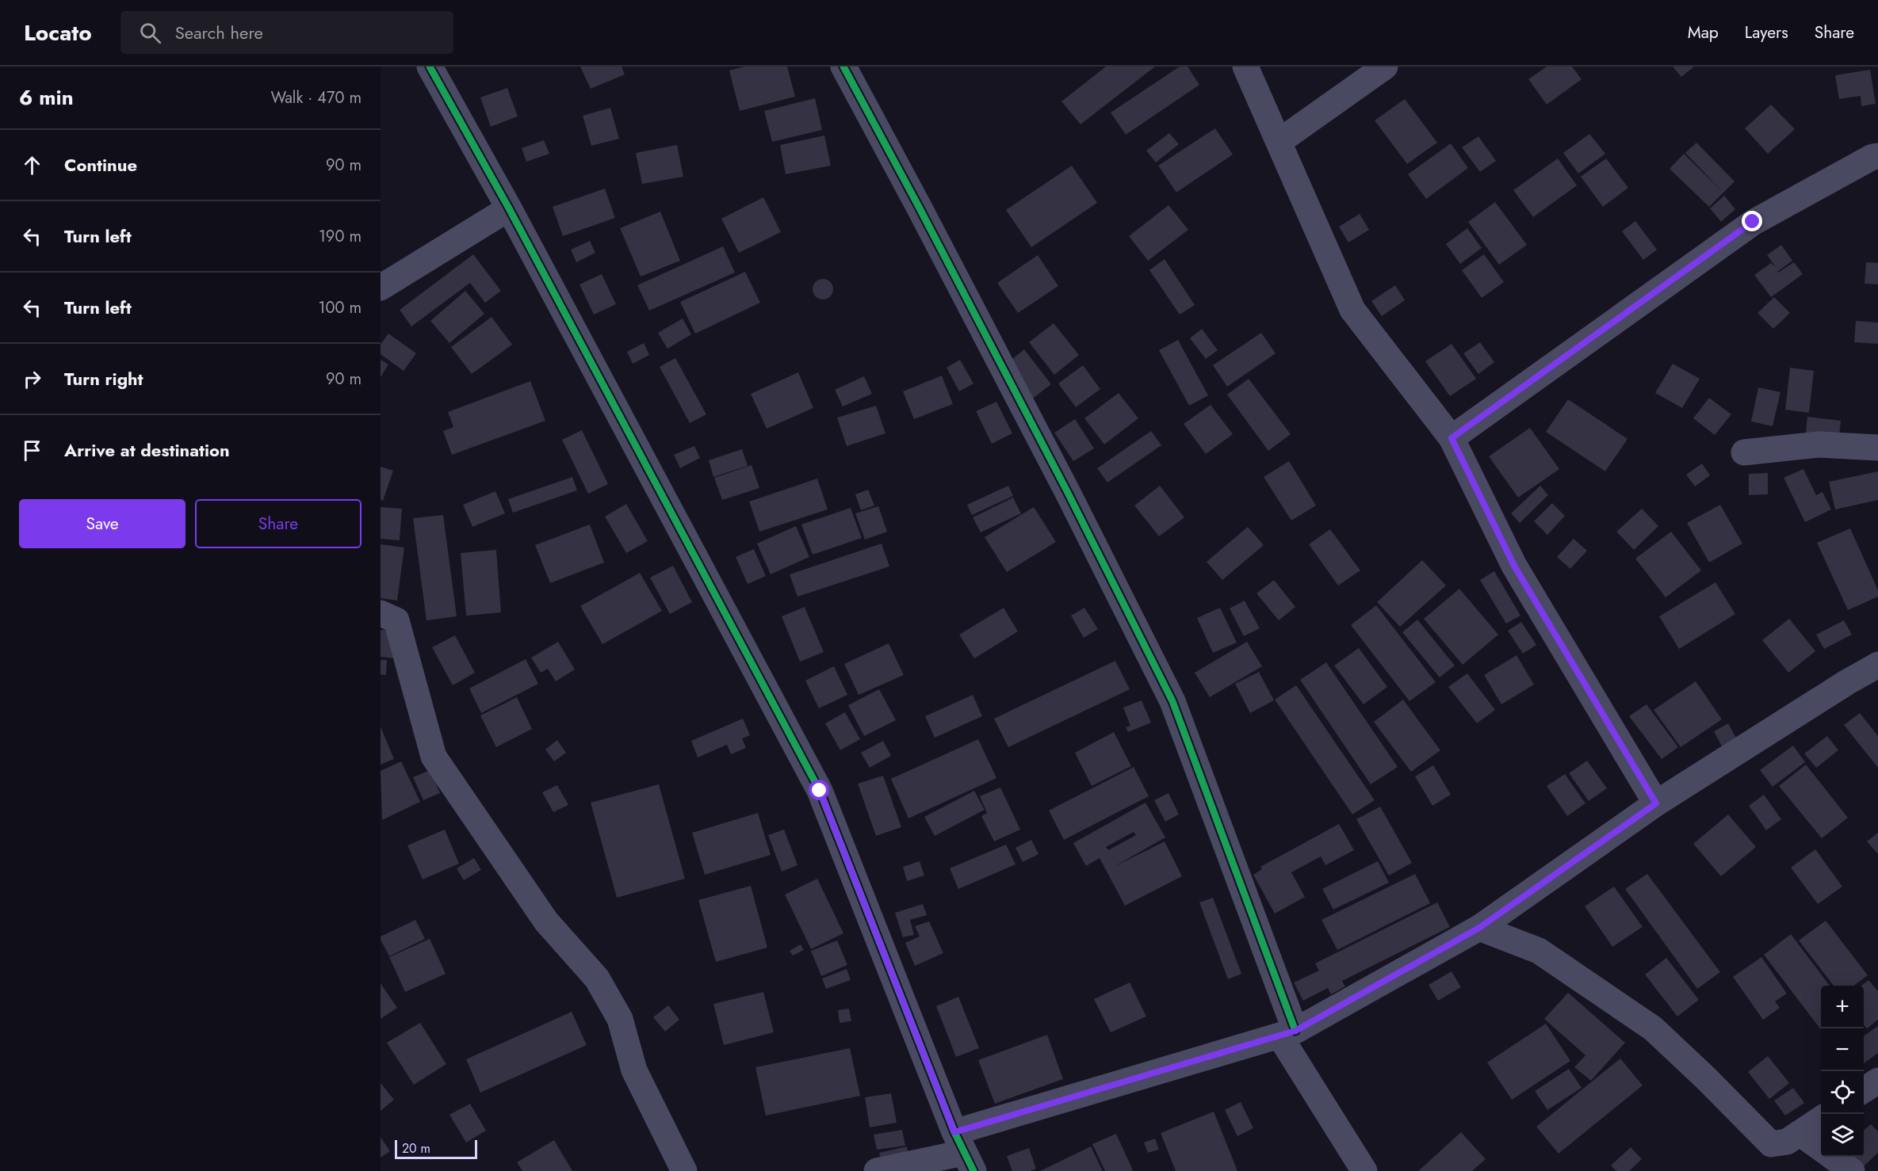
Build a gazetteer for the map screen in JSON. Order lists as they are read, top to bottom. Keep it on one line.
{"scale_bar":"20 m","page":{"header":"Locato","search":"Search here","nav":["Map","Layers","Share"],"heading":["6 min","Walk · 470 m"],"list":[["Continue","90 m"],["Turn left","190 m"],["Turn left","100 m"],["Turn right","90 m"],"Arrive at destination"],"buttons":["Save","Share"],"map_buttons":["+","−"],"scale":"20 m"}}
